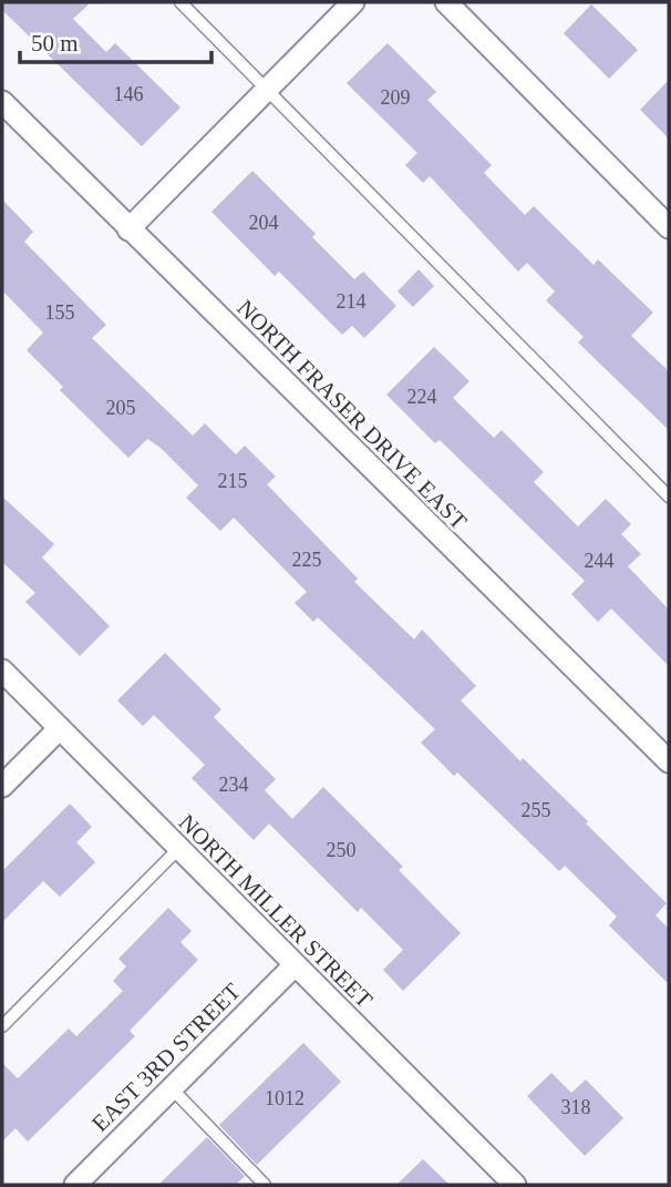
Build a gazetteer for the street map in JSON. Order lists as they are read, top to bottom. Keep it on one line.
{"streets":{"street":["NORTH FRASER DRIVE EAST","NORTH MILLER STREET","EAST 3RD STREET"]},"crossings":[["NORTH MILLER STREET","EAST 3RD STREET"]],"house_numbers":["146","209","204","214","155","224","205","215","225","244","234","255","250","1012","318"],"scale_bar":"50 m"}
